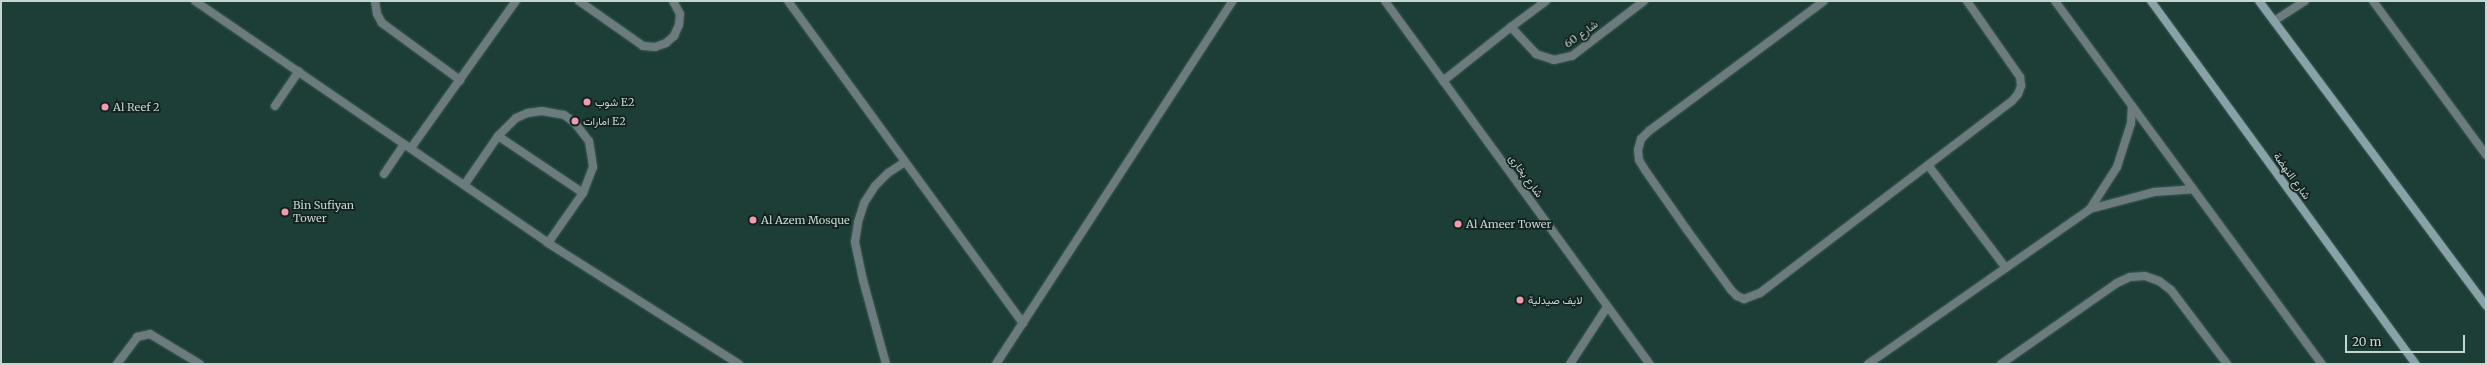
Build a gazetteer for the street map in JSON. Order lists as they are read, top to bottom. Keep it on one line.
{"streets":{"main road":["شارع النهضة"],"street":["شارع 60","شارع بخارى"]},"places":["شوب E2","Al Reef 2","امارات E2","Bin Sufiyan Tower","Al Azem Mosque","Al Ameer Tower","لايف صيدلية"],"scale_bar":"20 m"}
